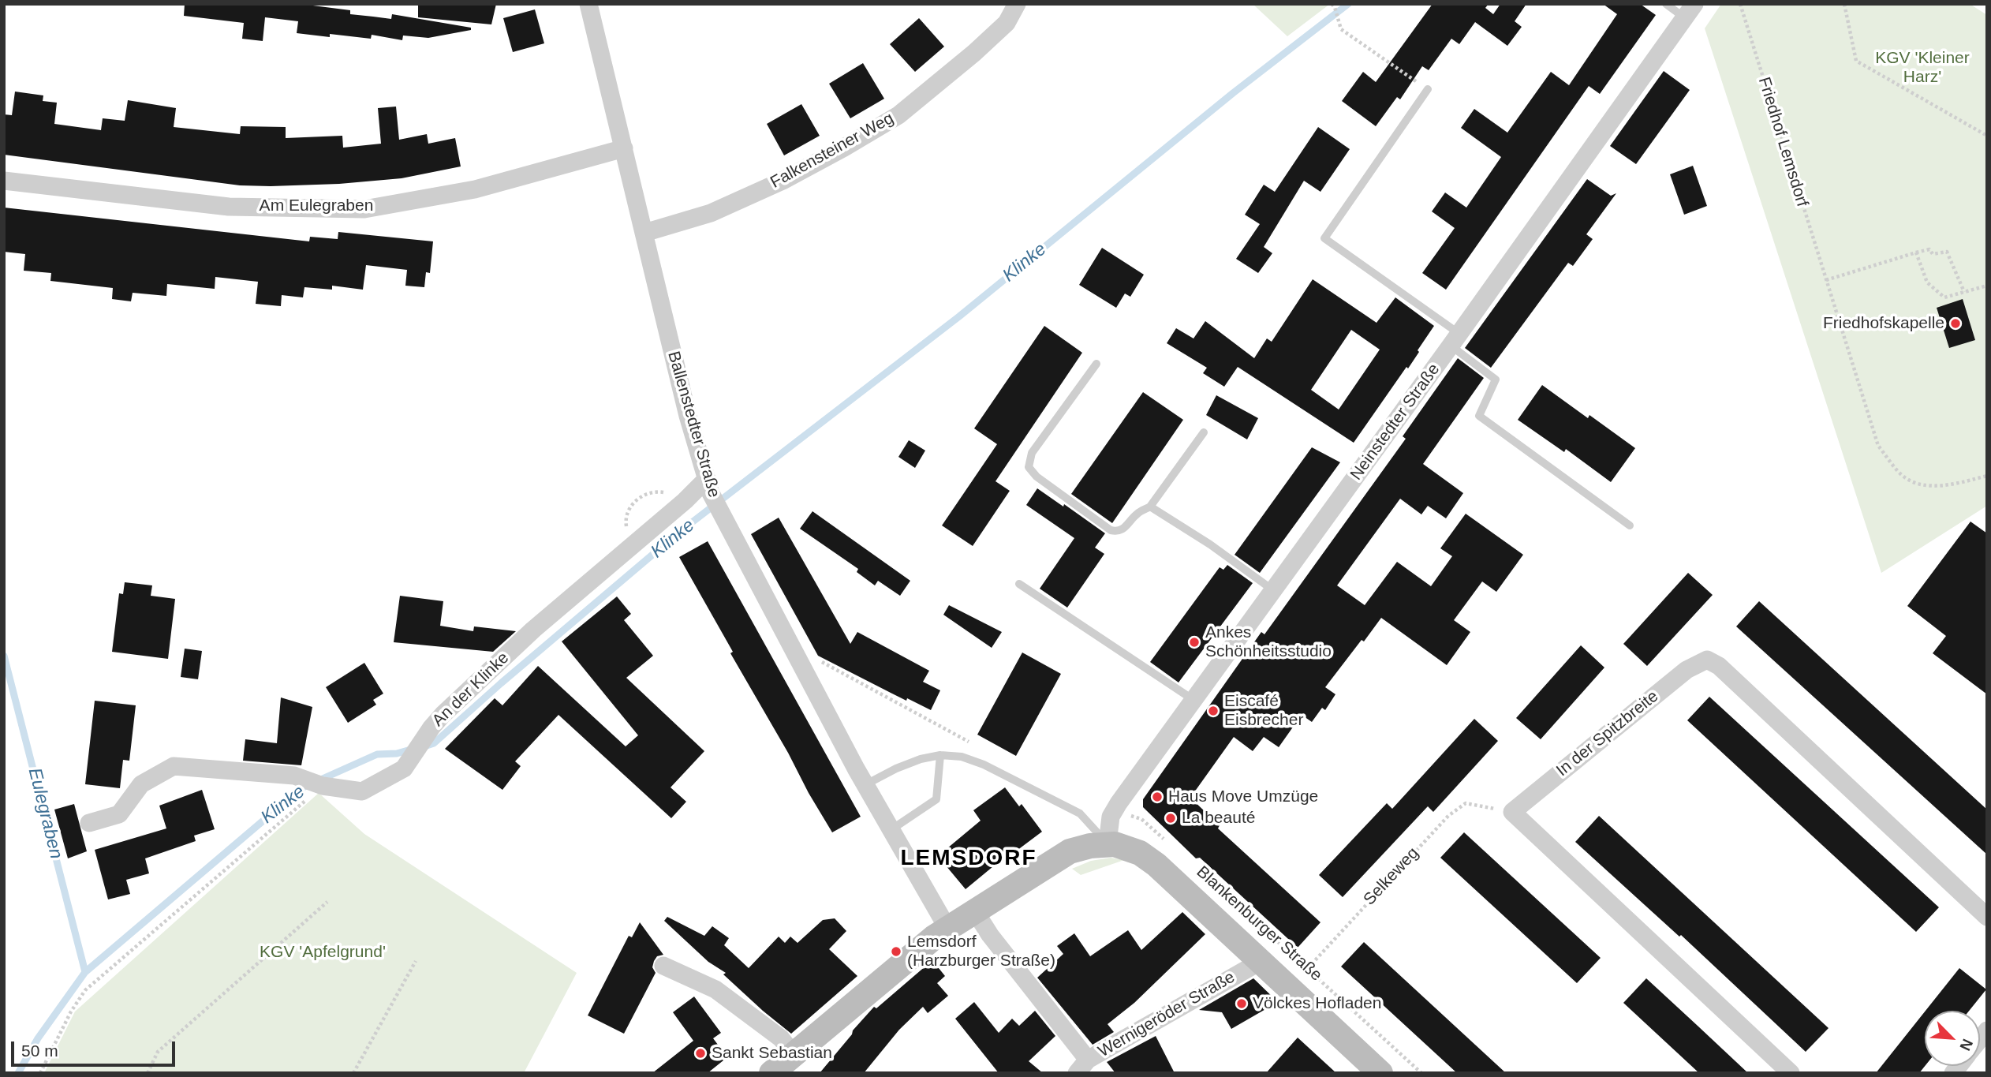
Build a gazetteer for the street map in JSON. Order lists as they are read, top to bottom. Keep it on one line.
{"streets":{"street":["Falkensteiner Weg","Am Eulegraben","Neinstedter Straße","Ballenstedter Straße","An der Klinke","In der Spitzbreite","Blankenburger Straße","Wernigeröder Straße"],"path":["Friedhof Lemsdorf","Selkeweg"]},"crossings":[["Falkensteiner Weg","Ballenstedter Straße"],["Am Eulegraben","Ballenstedter Straße"],["Neinstedter Straße","Blankenburger Straße"],["Ballenstedter Straße","An der Klinke"],["In der Spitzbreite","Selkeweg"],["Selkeweg","Blankenburger Straße"],["Blankenburger Straße","Wernigeröder Straße"]],"districts":["LEMSDORF"],"water":["Klinke","Eulegraben"],"parks":["KGV 'Kleiner Harz'","KGV 'Apfelgrund'"],"places":["Friedhofskapelle","Ankes Schönheitsstudio","Eiscafé Eisbrecher","Haus Move Umzüge","La beauté","Lemsdorf (Harzburger Straße)","Völckes Hofladen","Sankt Sebastian"],"scale_bar":"50 m","north":"bottom right"}
